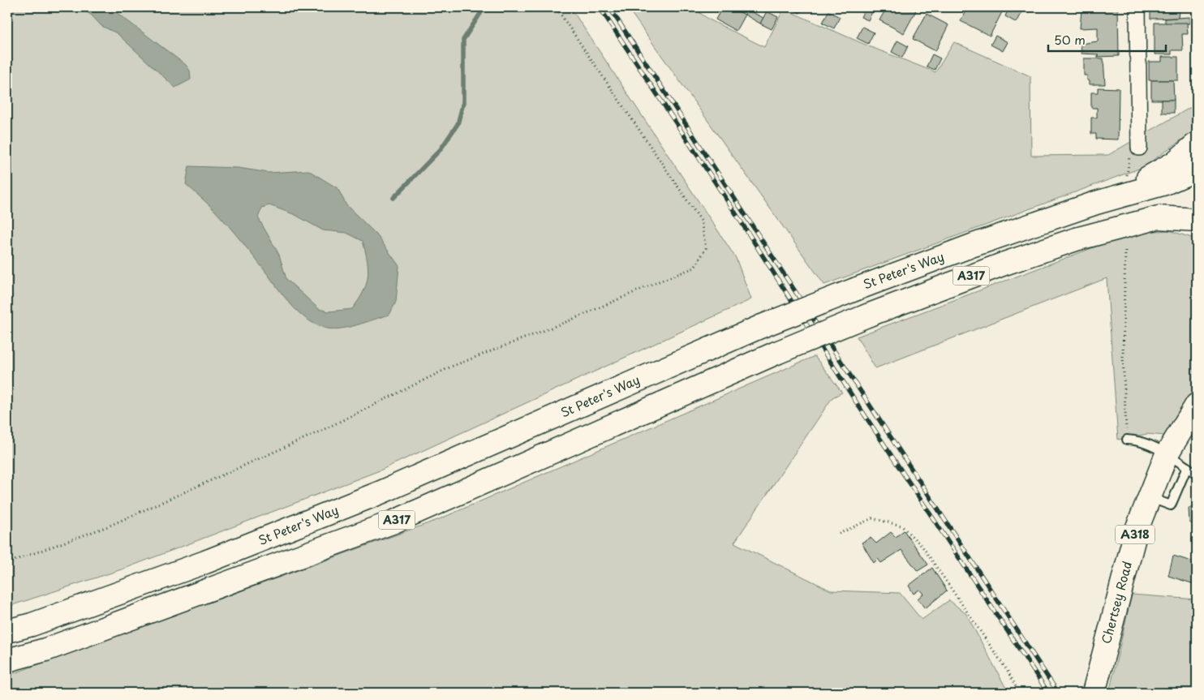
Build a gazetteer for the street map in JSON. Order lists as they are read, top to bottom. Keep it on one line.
{"streets":{"main road":["St Peter's Way","A317","A318","Chertsey Road"]},"scale_bar":"50 m"}
